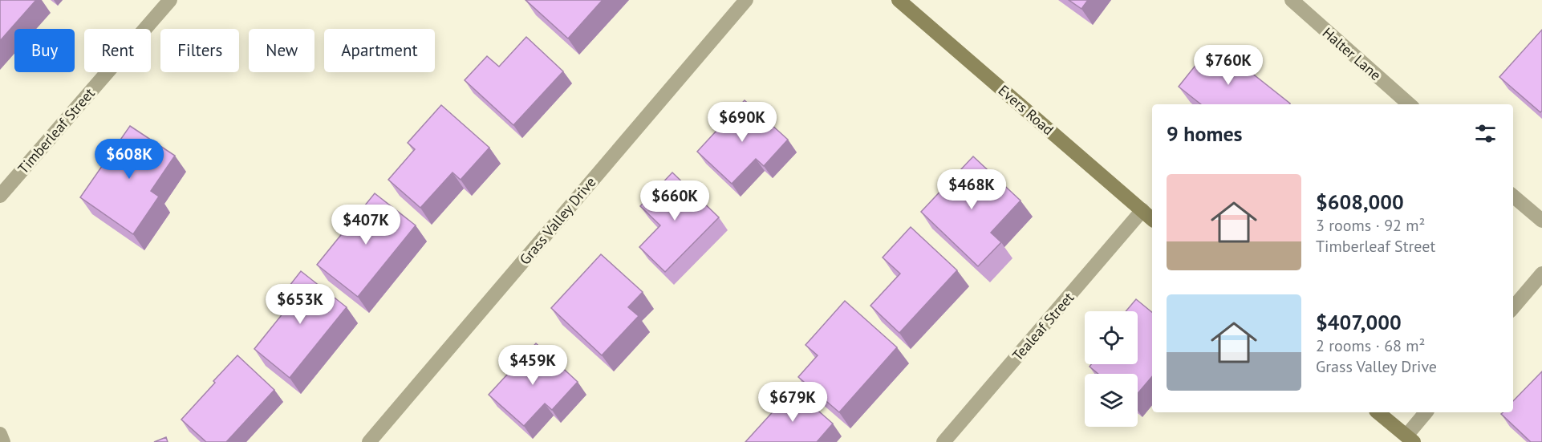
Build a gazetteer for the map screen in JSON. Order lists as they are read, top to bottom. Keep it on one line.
{"streets":{"main road":["Evers Road"],"street":["Halter Lane","Timberleaf Street","Grass Valley Drive","Tealeaf Street"]},"crossings":[["Evers Road","Tealeaf Street"]],"page":{"chip":["Buy","Rent","Filters","New","Apartment"],"price":["$760K","$690K","$608K","$468K","$660K","$407K","$653K","$459K","$679K"],"heading":"9 homes","list":[{"name":"$608,000","note":"3 rooms · 92 m² · Timberleaf Street"},{"name":"$407,000","note":"2 rooms · 68 m² · Grass Valley Drive"}]}}
